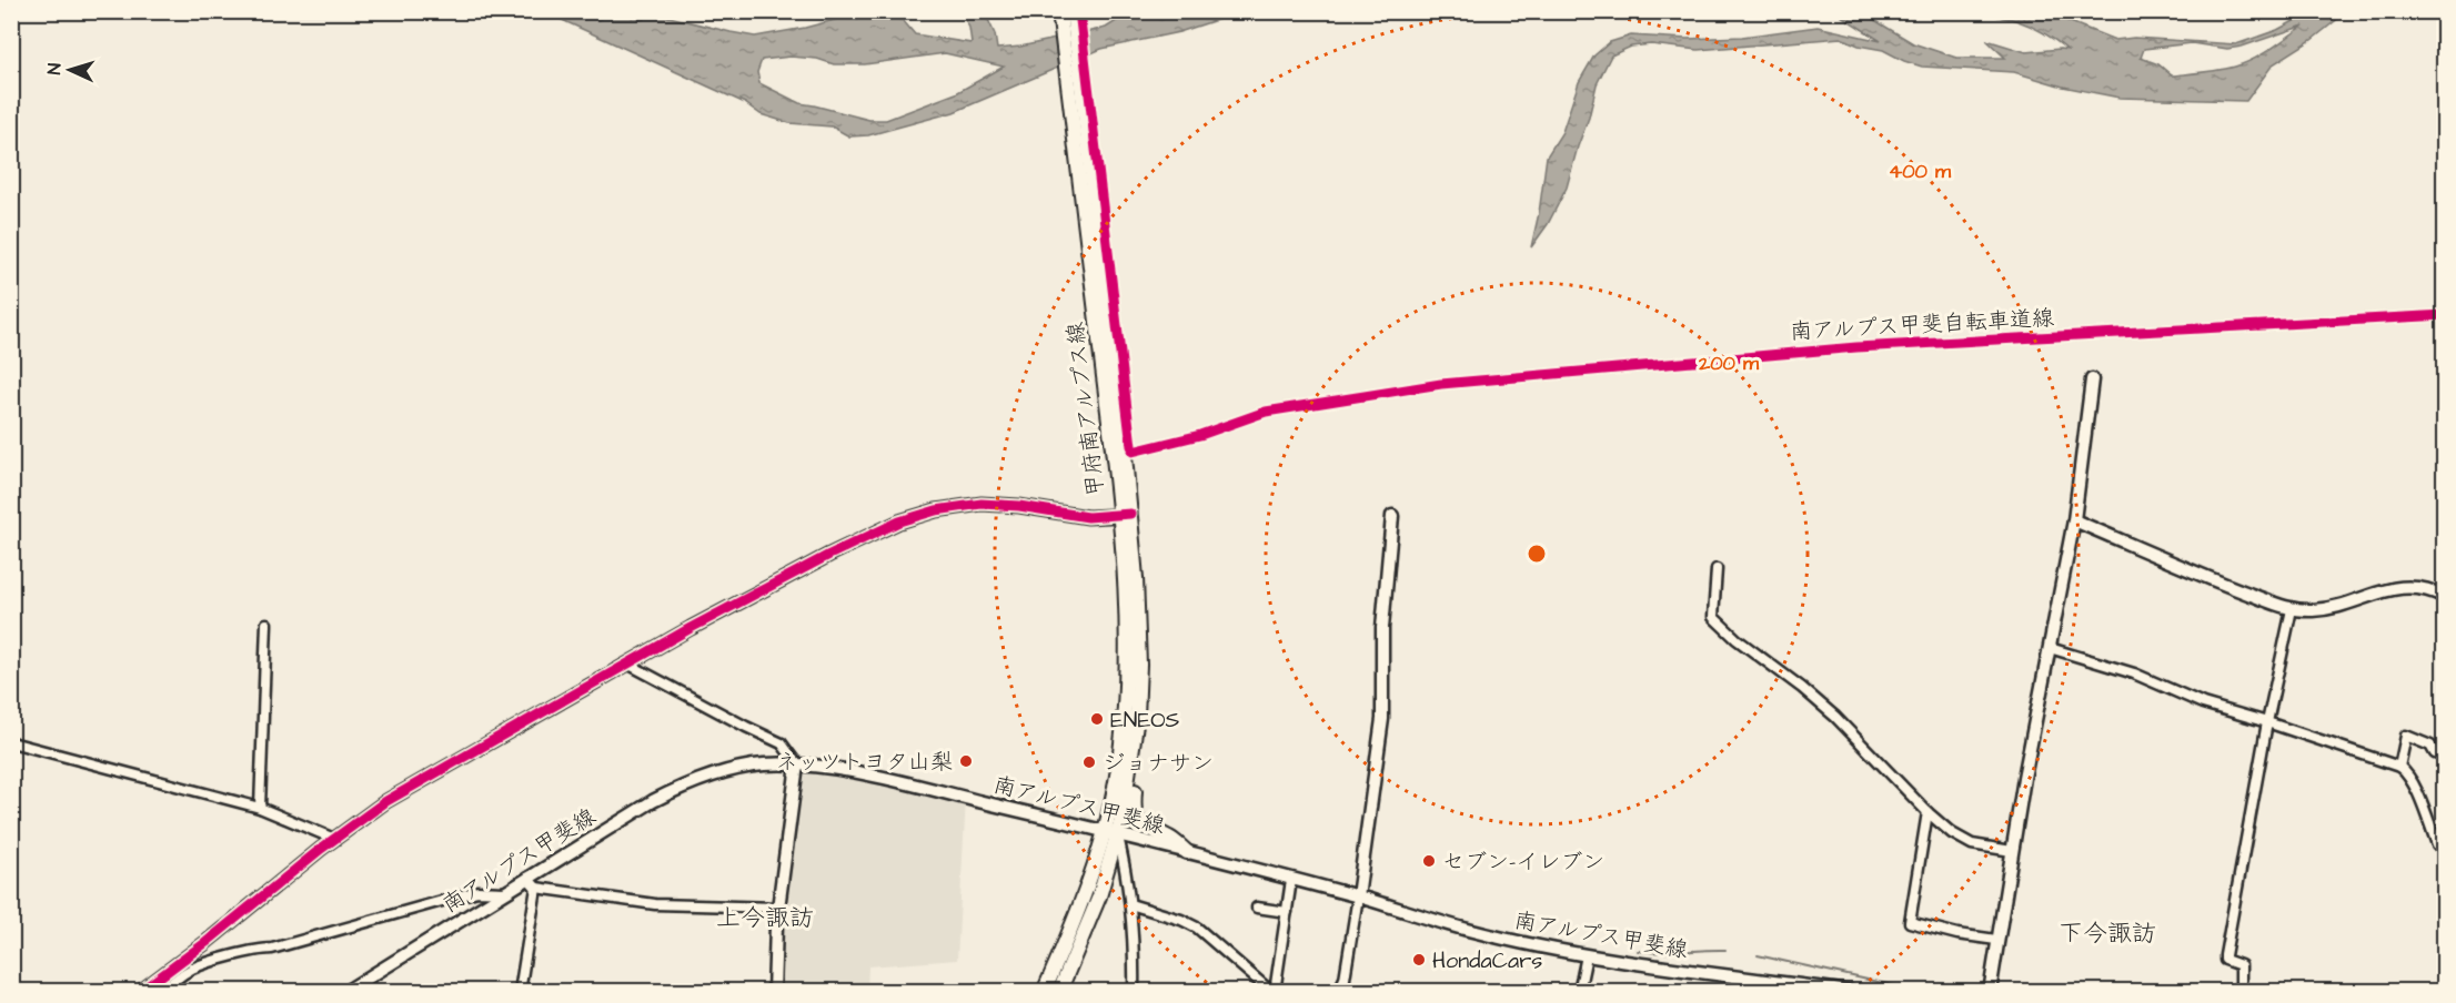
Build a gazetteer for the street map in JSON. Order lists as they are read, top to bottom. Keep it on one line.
{"streets":{"main road":["甲府南アルプス線"],"street":["南アルプス甲斐線"],"cycle path":["南アルプス甲斐自転車道線"]},"crossings":[["甲府南アルプス線","南アルプス甲斐線"]],"districts":["上今諏訪","下今諏訪"],"places":["ENEOS","ネッツトヨタ山梨","ジョナサン","セブン-イレブン","HondaCars"],"north":"left","rings":["400 m","200 m"]}
